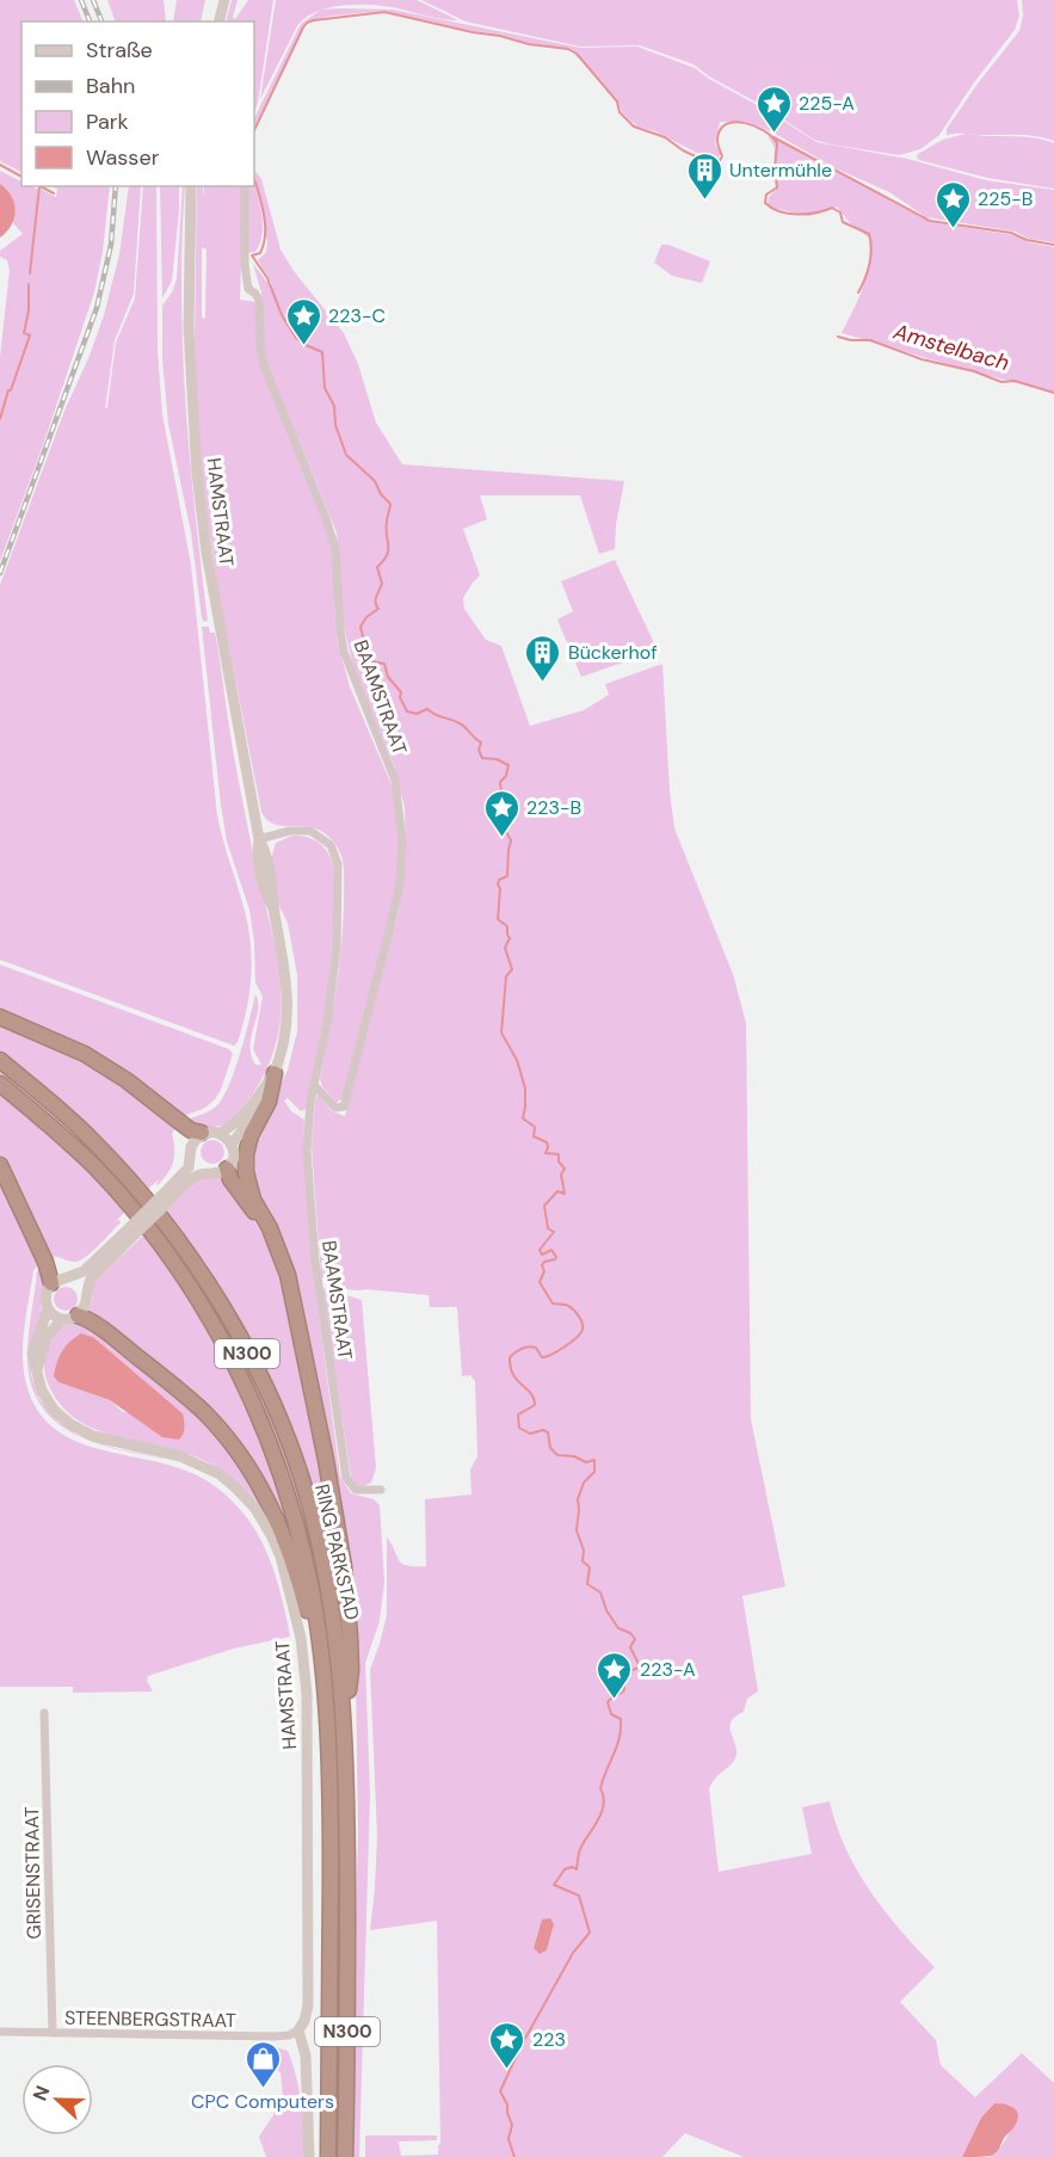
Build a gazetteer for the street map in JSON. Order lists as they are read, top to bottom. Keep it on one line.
{"streets":{"highway":["N300","RING PARKSTAD"],"main road":["HAMSTRAAT"],"street":["BAAMSTRAAT","GRISENSTRAAT","STEENBERGSTRAAT"]},"crossings":[["HAMSTRAAT","BAAMSTRAAT"],["HAMSTRAAT","N300"],["HAMSTRAAT","STEENBERGSTRAAT"],["N300","RING PARKSTAD"],["GRISENSTRAAT","STEENBERGSTRAAT"]],"water":["Amstelbach"],"places":{"place":["225-A","225-B","223-C","223-B","223-A","223"],"building":["Untermühle","Bückerhof"],"shop":["CPC Computers"]},"legend":["Straße","Bahn","Park","Wasser"],"north":"left"}
